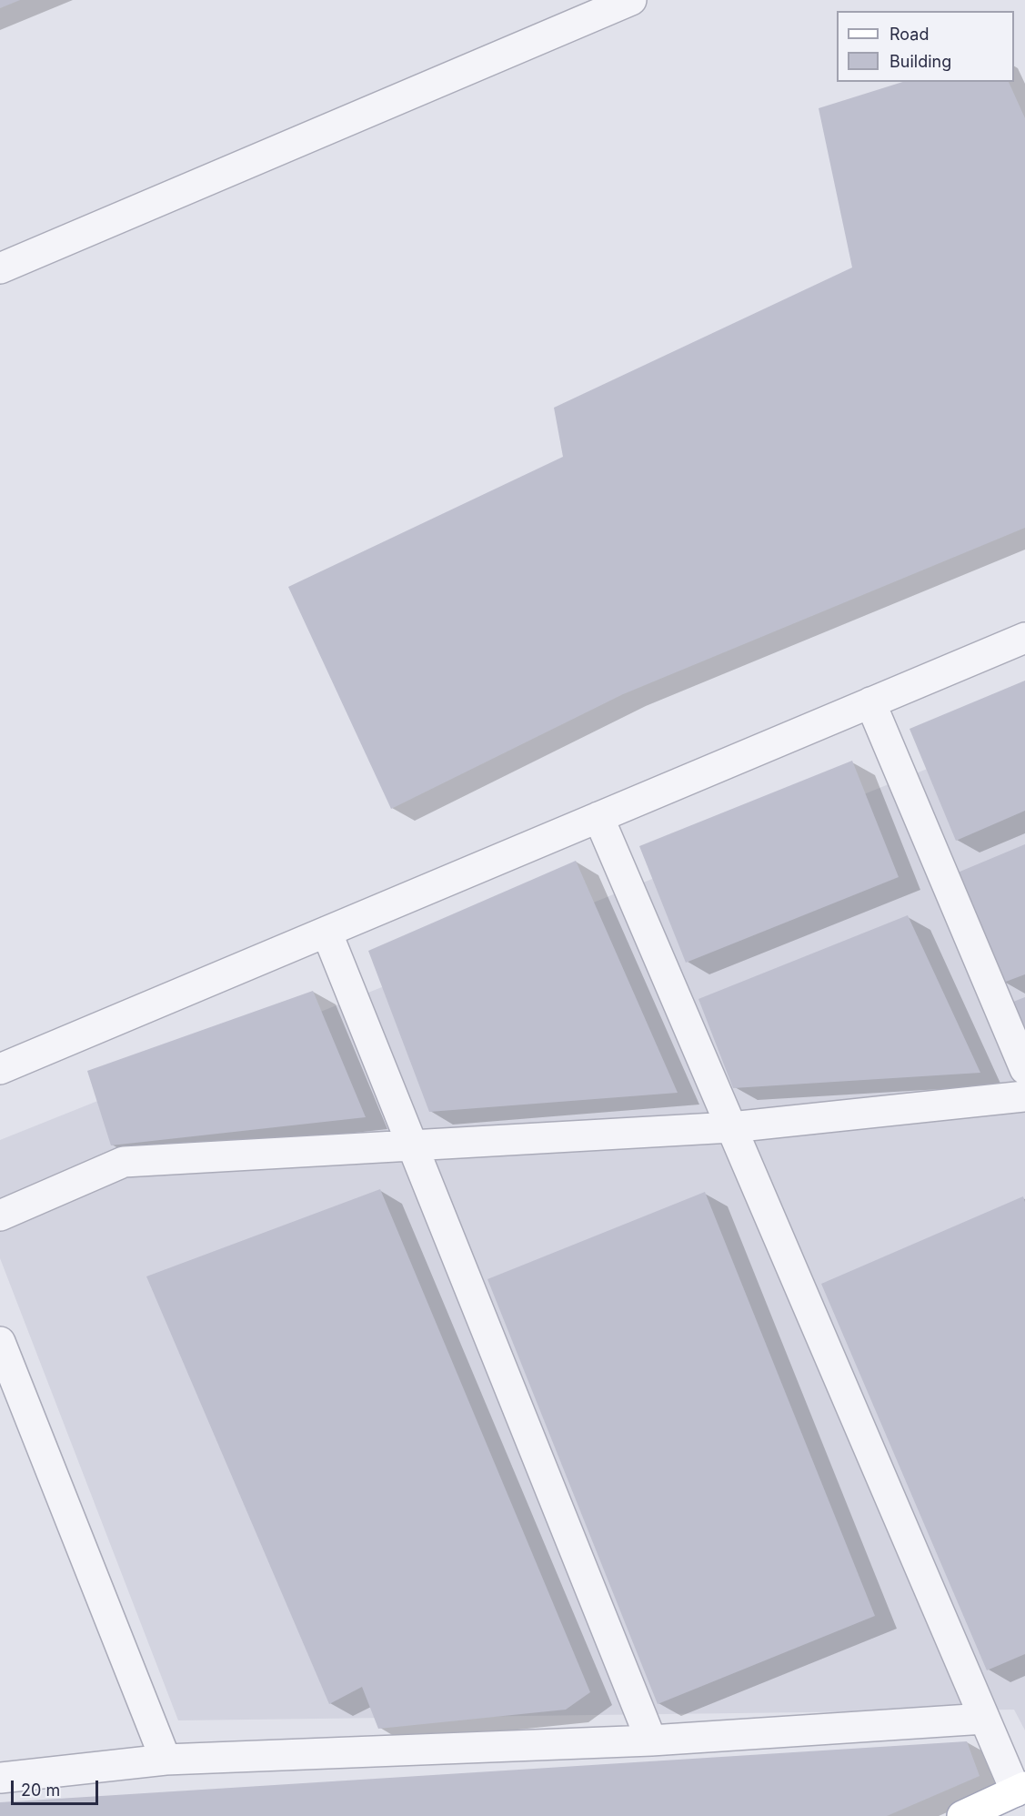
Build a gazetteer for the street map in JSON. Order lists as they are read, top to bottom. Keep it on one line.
{"legend":["Road","Building"],"scale_bar":"20 m"}
